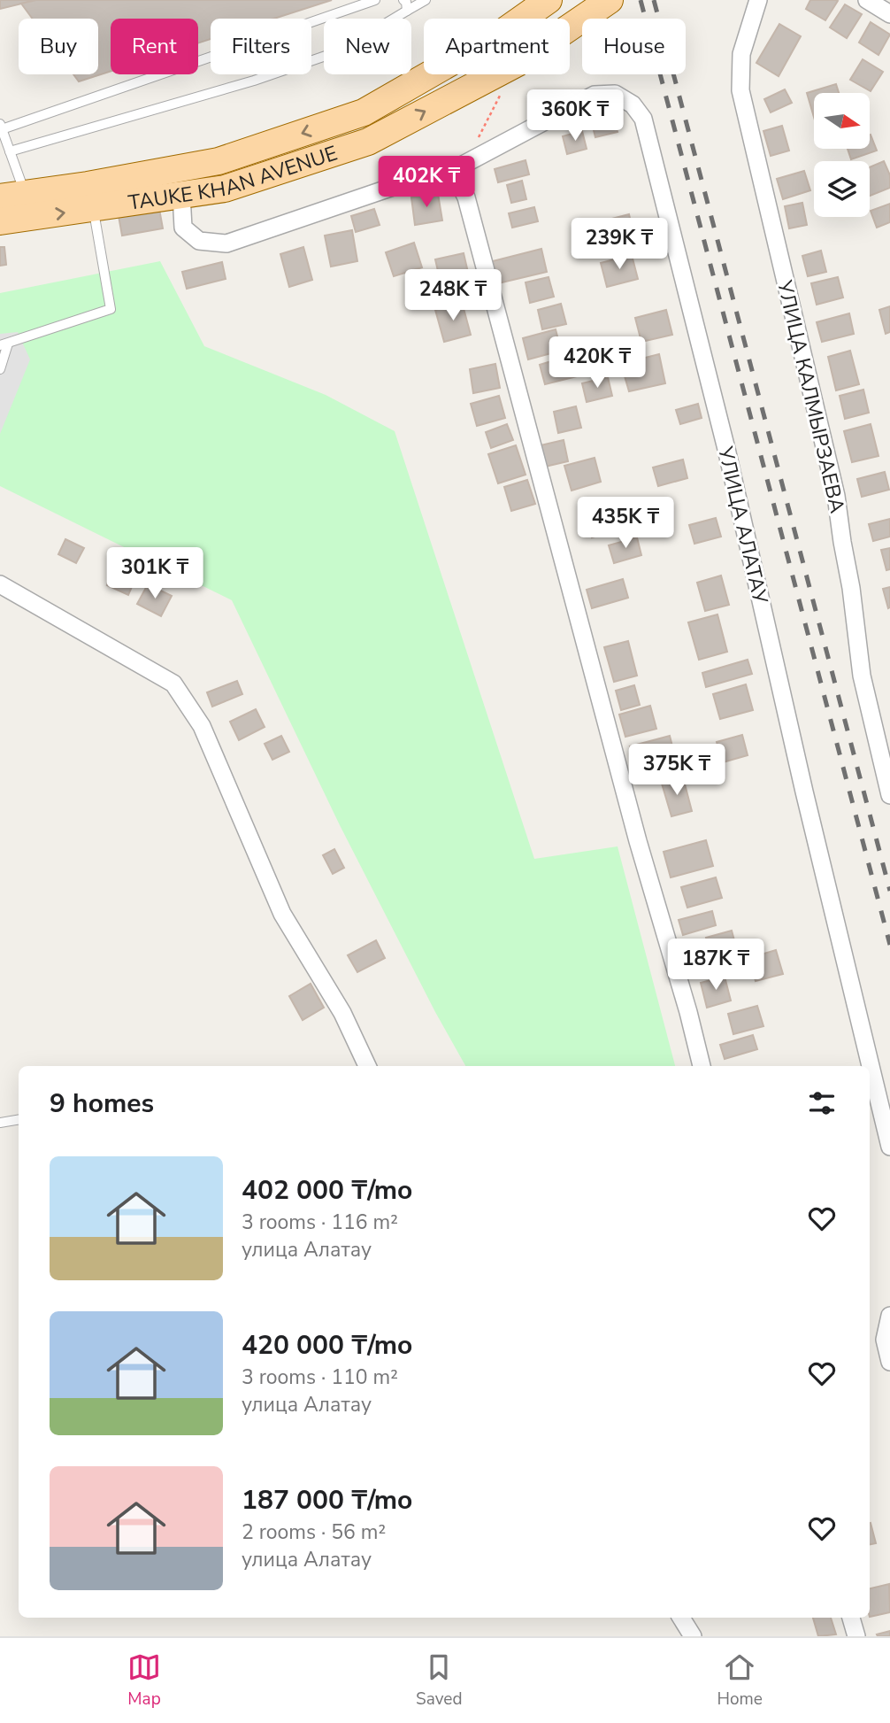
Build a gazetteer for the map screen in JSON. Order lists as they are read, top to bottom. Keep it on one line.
{"streets":{"main road":["TAUKE KHAN AVENUE"],"street":["УЛИЦА КАЛМЫРЗАЕВА","УЛИЦА АЛАТАУ"]},"crossings":[["TAUKE KHAN AVENUE","УЛИЦА АЛАТАУ"]],"north":"right","page":{"chip":["Buy","Rent","Filters","New","Apartment","House"],"price":["360K ₸","402K ₸","239K ₸","248K ₸","420K ₸","435K ₸","301K ₸","375K ₸","187K ₸"],"heading":"9 homes","list":[{"name":"402 000 ₸/mo","note":"3 rooms · 116 m² · улица Алатау"},{"name":"420 000 ₸/mo","note":"3 rooms · 110 m² · улица Алатау"},{"name":"187 000 ₸/mo","note":"2 rooms · 56 m² · улица Алатау"}],"tabs":["Map","Saved","Home"]}}
